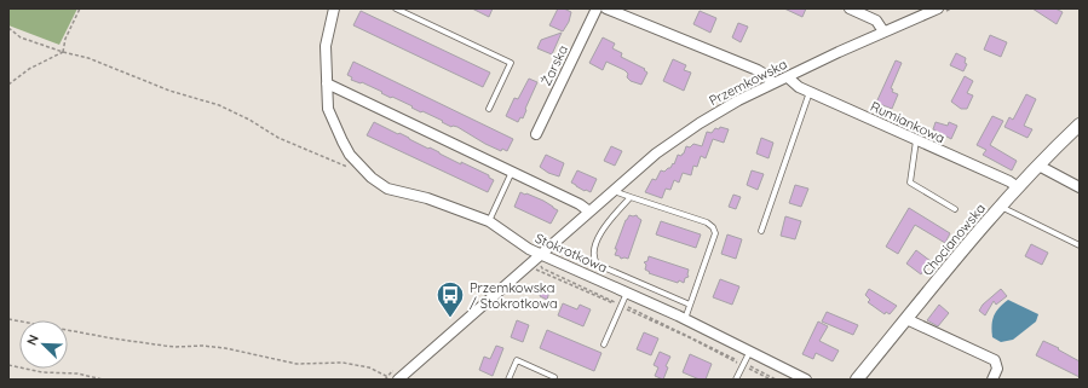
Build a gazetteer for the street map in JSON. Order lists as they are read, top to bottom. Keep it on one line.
{"streets":{"street":["Żarska","Przemkowska","Rumiankowa","Chocianowska","Stokrotkowa"]},"crossings":[["Przemkowska","Rumiankowa"],["Przemkowska","Stokrotkowa"],["Rumiankowa","Chocianowska"]],"places":{"bus stop":["Przemkowska / Stokrotkowa"]},"north":"top left"}
